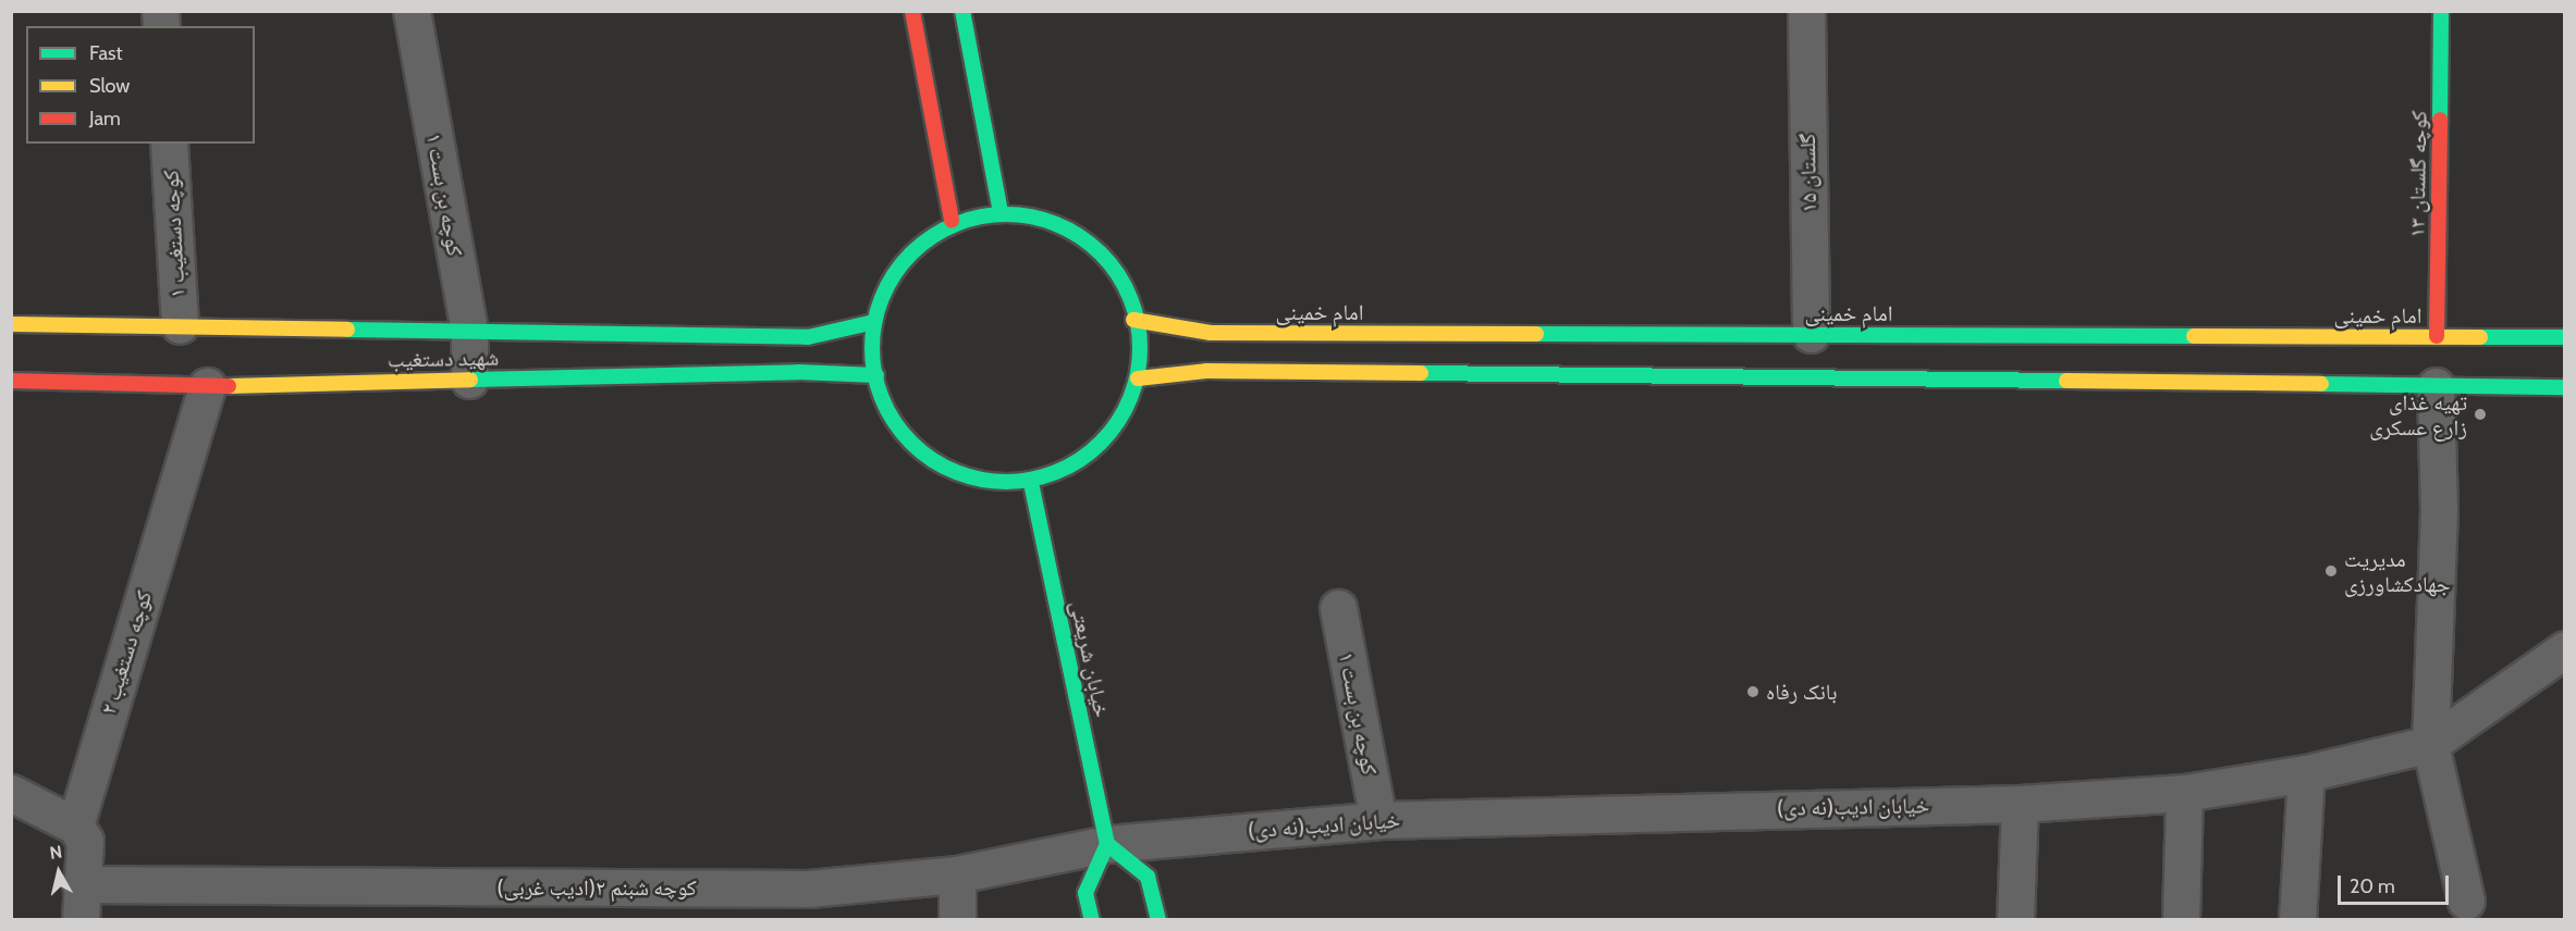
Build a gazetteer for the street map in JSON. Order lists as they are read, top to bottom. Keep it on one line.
{"streets":{"main road":["کوچه گلستان ۱۳","امام خمینی","شهید دستغیب","خیابان شریعتی"],"street":["گلستان ۱۵","کوچه بن بست ۱","کوچه دستغیب ۱","کوچه دستغیب ۲","خیابان ادیب(نه دی)","کوچه شبنم ۲(ادیب غربی)"]},"crossings":[["گلستان ۱۵","امام خمینی"],["کوچه گلستان ۱۳","امام خمینی"],["کوچه بن بست ۱","شهید دستغیب"],["کوچه بن بست ۱","خیابان ادیب(نه دی)"],["کوچه دستغیب ۱","شهید دستغیب"],["شهید دستغیب","کوچه دستغیب ۲"],["خیابان شریعتی","خیابان ادیب(نه دی)"],["خیابان شریعتی","کوچه شبنم ۲(ادیب غربی)"],["خیابان ادیب(نه دی)","کوچه شبنم ۲(ادیب غربی)"]],"places":["تهیه غذای زارع عسکری","مدیریت جهادکشاورزی","بانک رفاه"],"legend":["Fast","Slow","Jam"],"scale_bar":"20 m","north":"top"}
